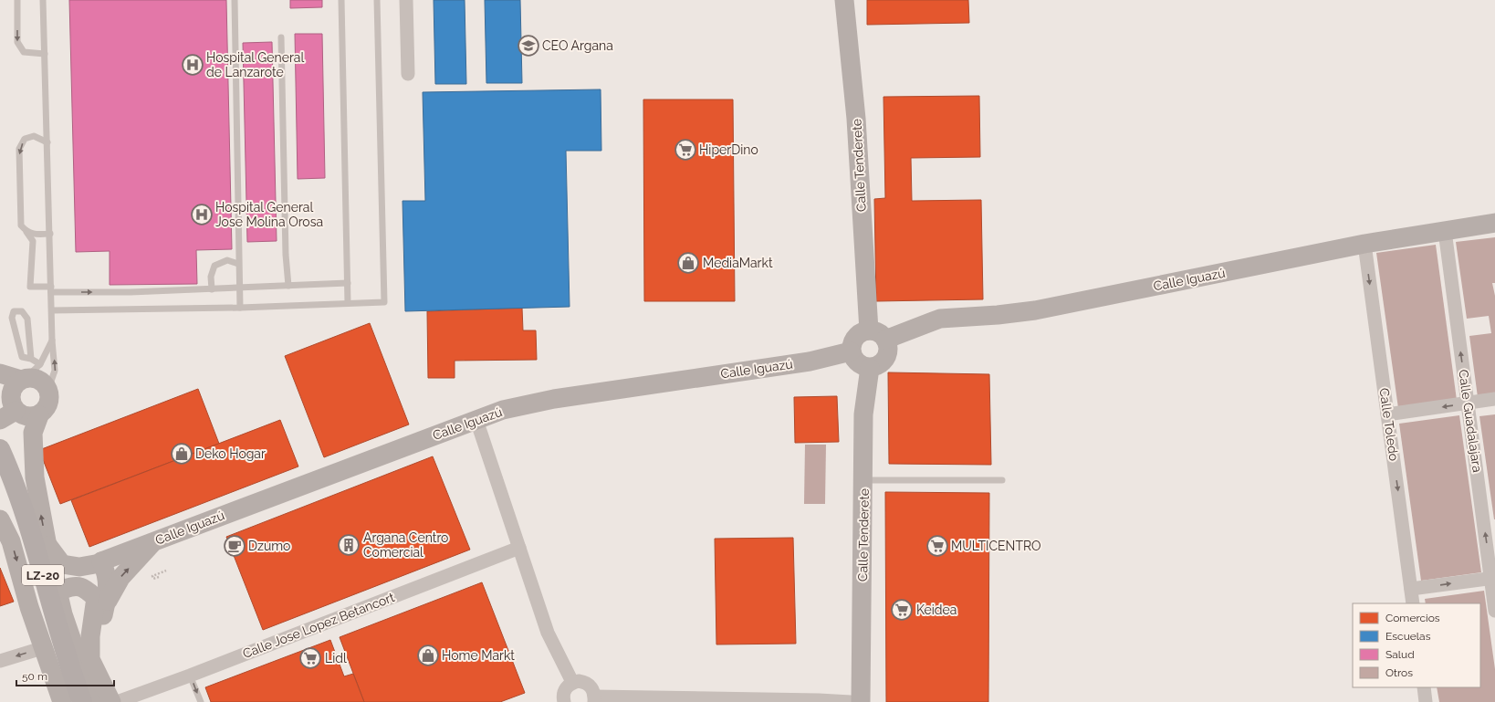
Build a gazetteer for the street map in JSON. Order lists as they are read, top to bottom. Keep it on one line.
{"streets":{"main road":["LZ-20"],"street":["Calle Tenderete","Calle Iguazú","Calle Guadalajara","Calle Toledo","Calle Jose Lopez Betancort"]},"crossings":[["Calle Tenderete","Calle Iguazú"],["Calle Iguazú","Calle Guadalajara"],["Calle Iguazú","Calle Toledo"]],"one_way":["Calle Guadalajara","Calle Toledo"],"places":{"school or university":["CEO Argana"],"hospital":["Hospital General de Lanzarote","Hospital General Jose Molina Orosa"],"supermarket":["HiperDino","MULTICENTRO","Keidea","Lidl"],"shop":["MediaMarkt","Deko Hogar","Home Markt"],"building":["Argana Centro Comercial"],"cafe":["Dzumo"]},"legend":["Comercios","Escuelas","Salud","Otros"],"scale_bar":"50 m"}
